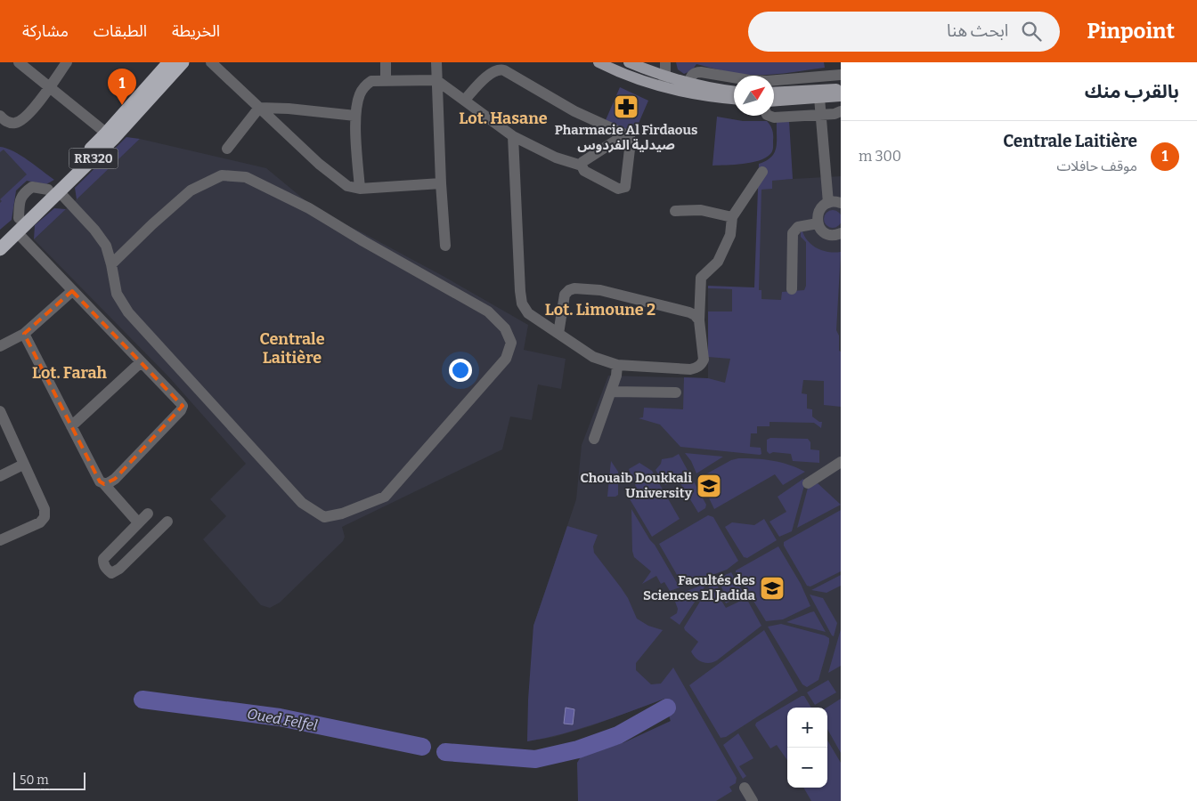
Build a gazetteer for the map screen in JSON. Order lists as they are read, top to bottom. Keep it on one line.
{"streets":{"highway":["RR320"]},"districts":["Lot. Hasane","Lot. Limoune 2","Centrale Laitière","Lot. Farah"],"water":["Oued Felfel"],"places":{"pharmacy":["Pharmacie Al Firdaous صيدلية الفردوس"],"school or university":["Chouaib Doukkali University","Facultés des Sciences El Jadida"]},"scale_bar":"50 m","north":"top right","page":{"header":"Pinpoint","search":"ابحث هنا","nav":["الخريطة","الطبقات","مشاركة"],"heading":"بالقرب منك","pins":"1","list":[{"mark":"1","name":"Centrale Laitière","note":"موقف حافلات","value":"300 m"}],"map_buttons":["+","−"],"scale":"50 m"}}
